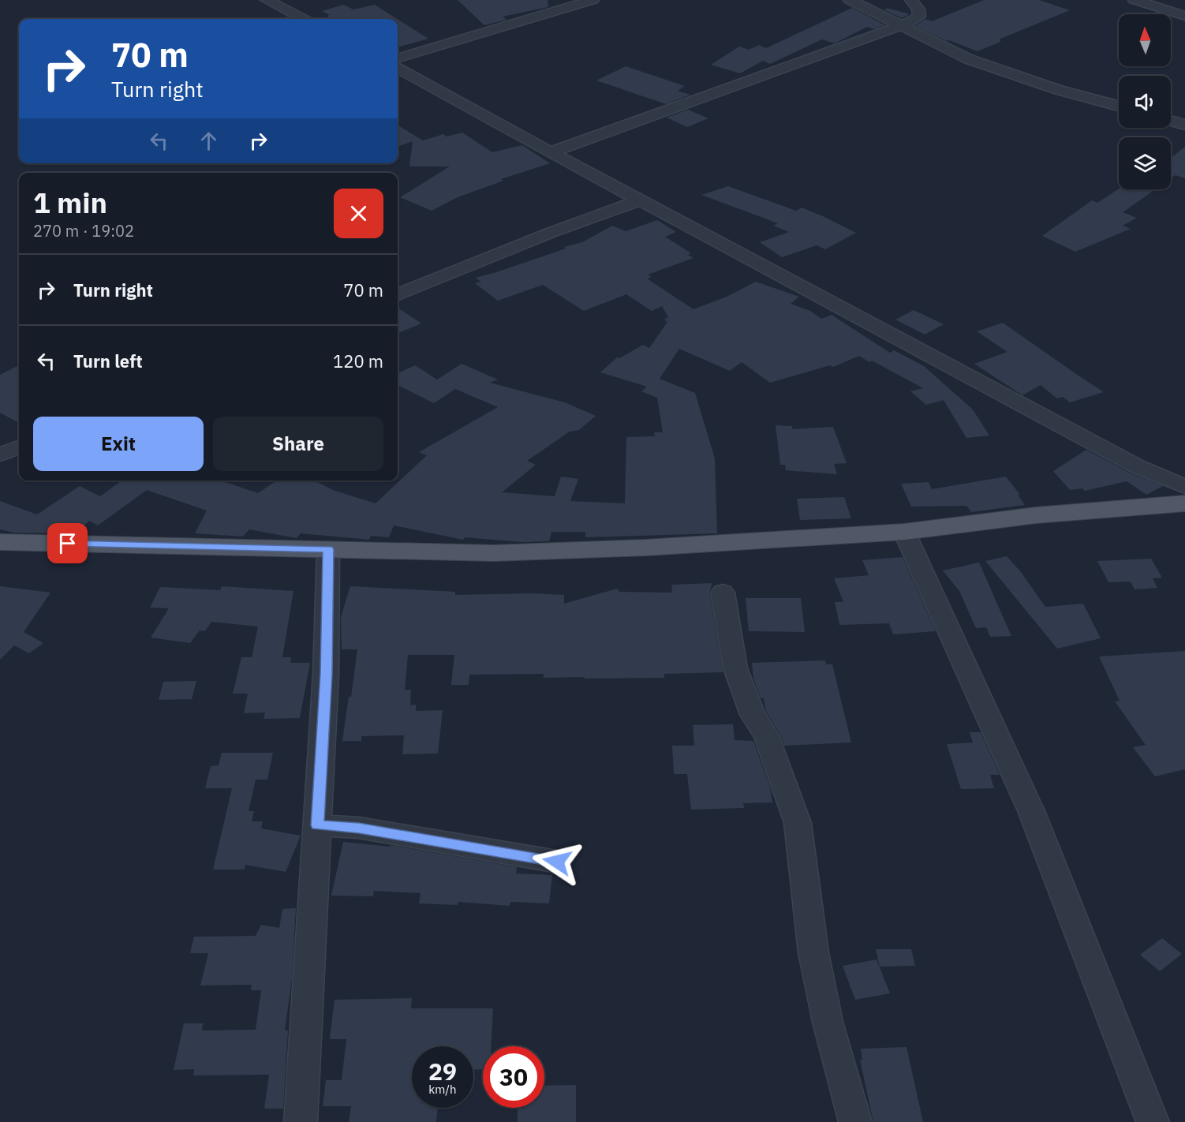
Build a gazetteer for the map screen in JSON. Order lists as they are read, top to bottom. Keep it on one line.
{"north":"top","page":{"turn":["70 m","Turn right"],"heading":["1 min","270 m · 19:02"],"list":[{"name":"Turn right","value":"70 m"},{"name":"Turn left","value":"120 m"}],"buttons":["Exit","Share"],"speed":"29 km/h","limit":"30"}}
